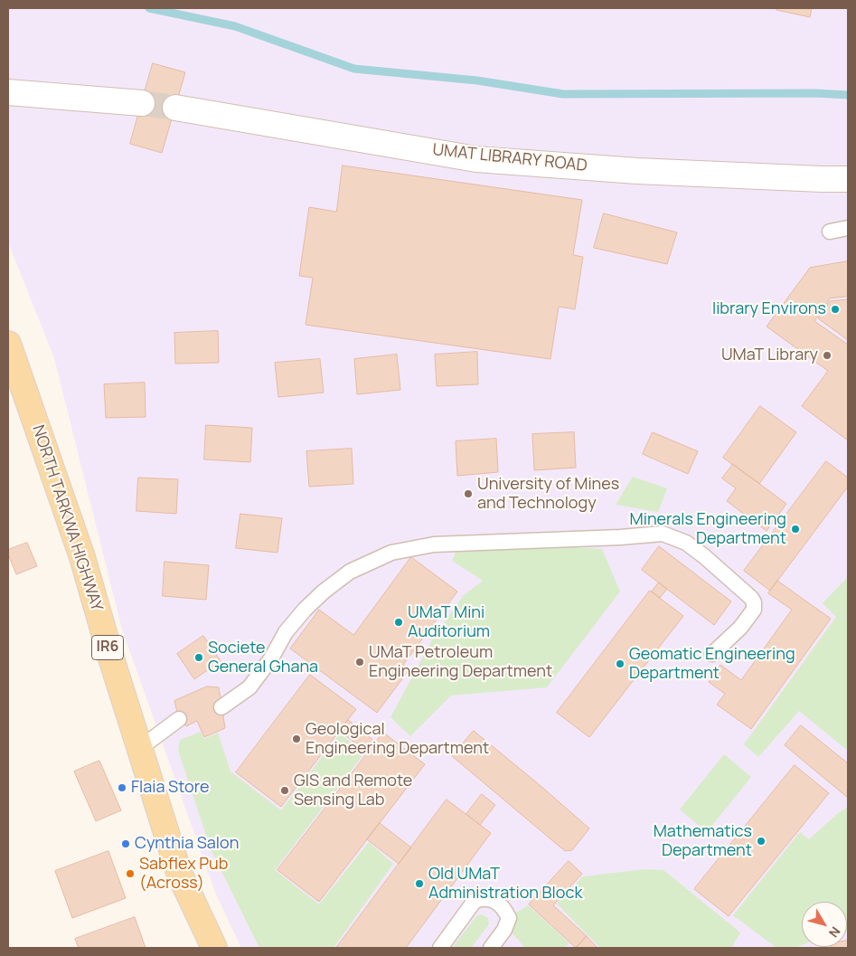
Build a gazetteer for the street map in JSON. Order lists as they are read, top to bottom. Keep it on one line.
{"streets":{"main road":["NORTH TARKWA HIGHWAY","IR6"],"street":["UMAT LIBRARY ROAD"]},"places":["library Environs","UMaT Library","University of Mines and Technology","Minerals Engineering Department","UMaT Mini Auditorium","Societe General Ghana","UMaT Petroleum Engineering Department","Geomatic Engineering Department","Geological Engineering Department","Flaia Store","GIS and Remote Sensing Lab","Mathematics Department","Cynthia Salon","Sabflex Pub (Across)","Old UMaT Administration Block"],"north":"bottom right"}
